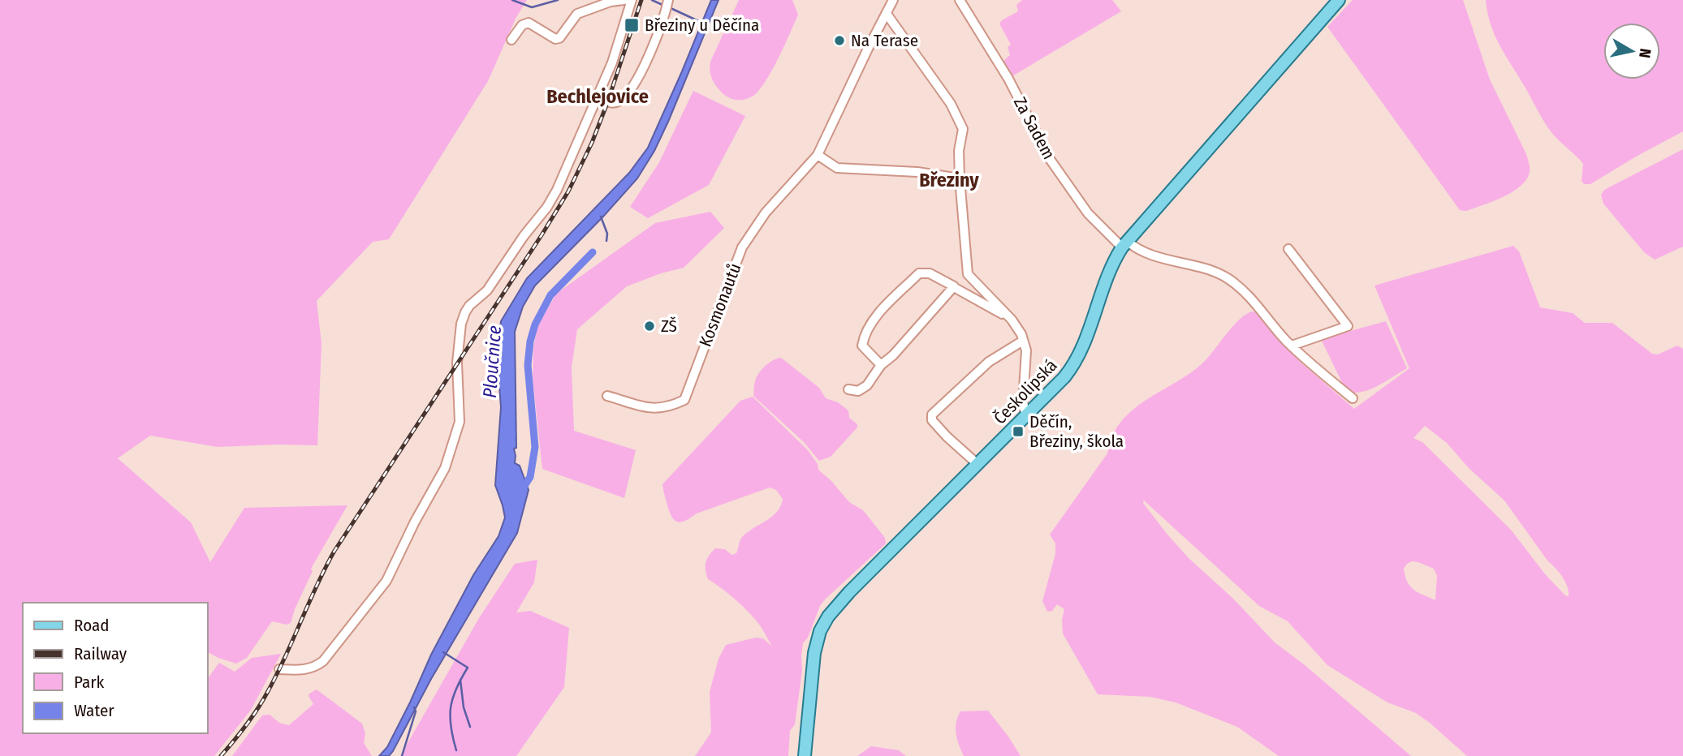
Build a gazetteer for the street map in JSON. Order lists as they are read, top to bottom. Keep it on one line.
{"streets":{"main road":["Českolipská"],"street":["Za Sadem","Kosmonautů"]},"crossings":[["Za Sadem","Českolipská"]],"districts":["Bechlejovice","Březiny"],"water":["Ploučnice"],"places":{"transit":["Březiny u Děčína","Děčín, Březiny, škola"],"other":["Na Terase","ZŠ"]},"legend":["Road","Railway","Park","Water"],"north":"right"}
